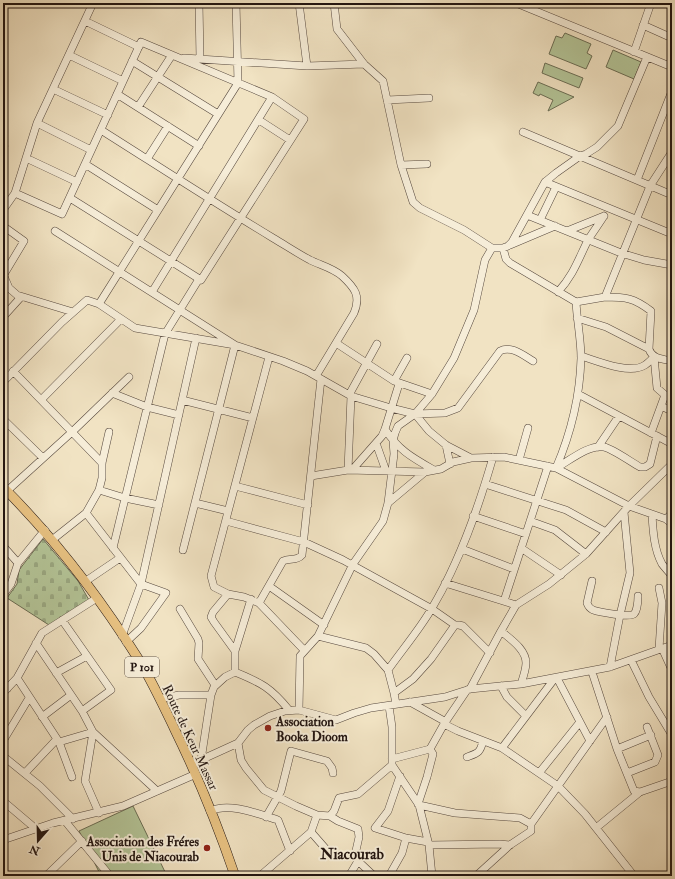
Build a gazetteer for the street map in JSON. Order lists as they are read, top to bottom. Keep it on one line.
{"streets":{"main road":["P 101","Route de Keur Massar"]},"districts":["Niacourab"],"places":["Association Booka Dioom","Association des Fréres Unis de Niacourab"],"north":"bottom"}
